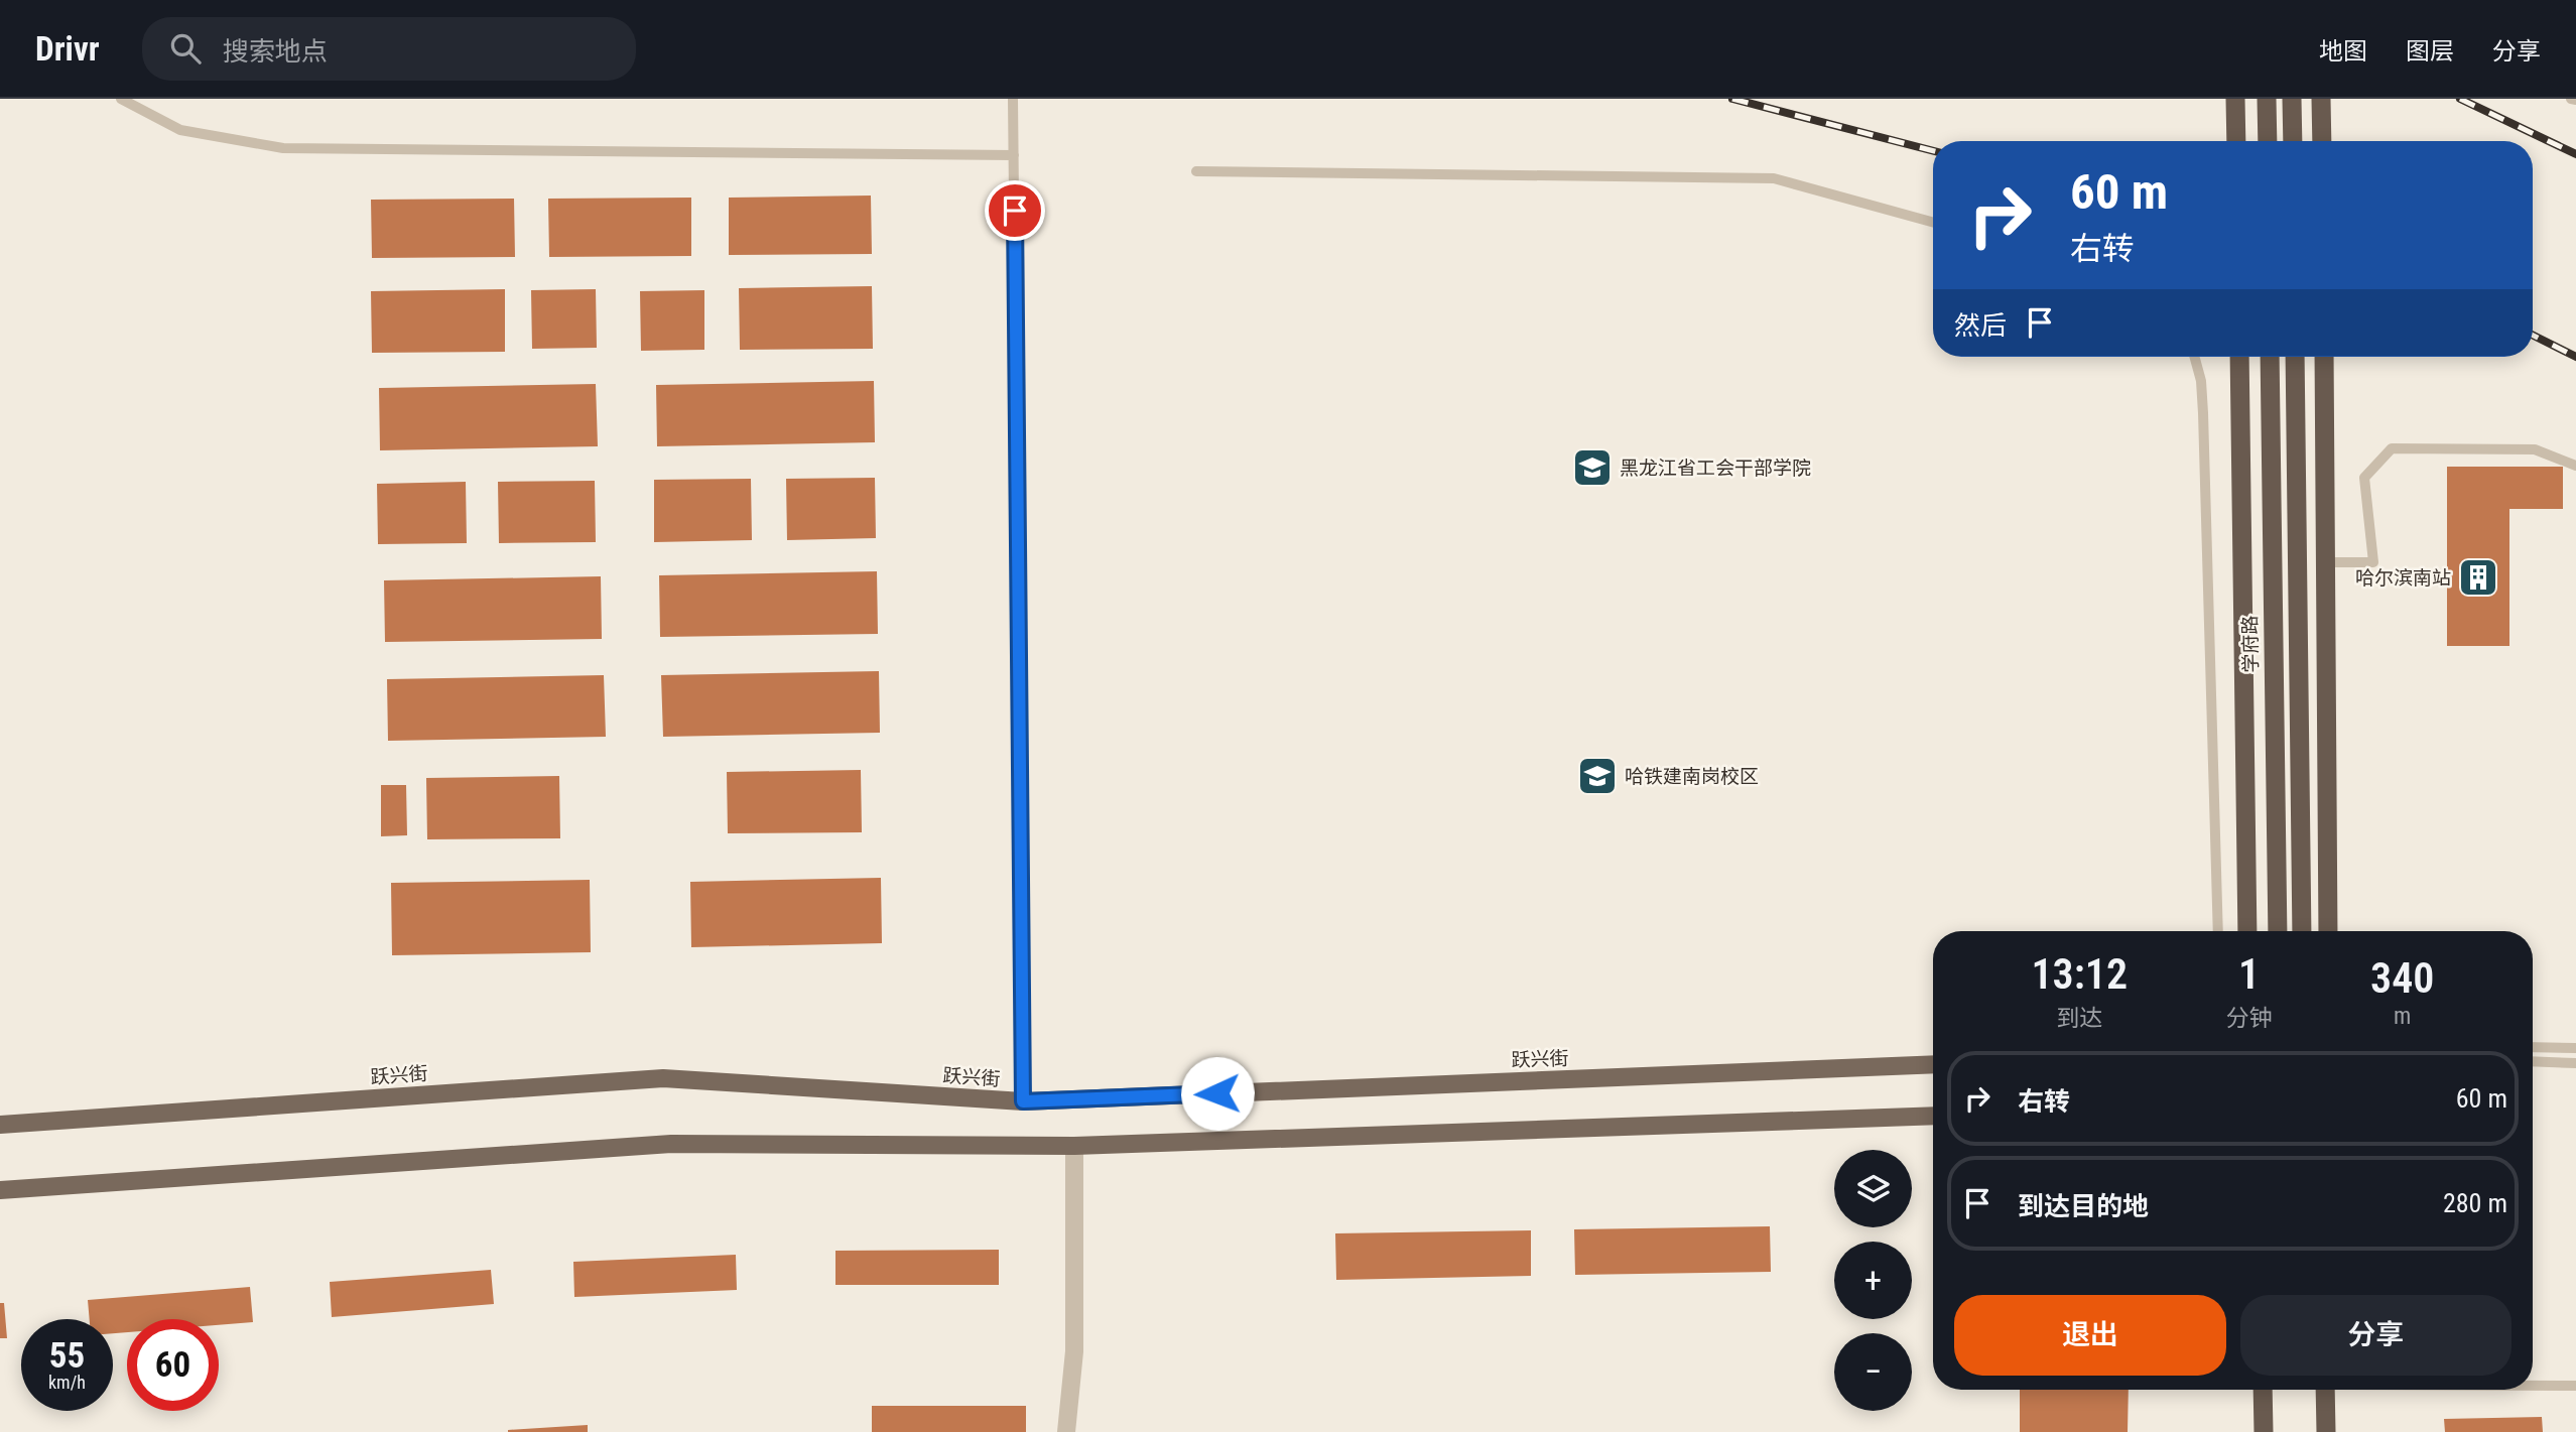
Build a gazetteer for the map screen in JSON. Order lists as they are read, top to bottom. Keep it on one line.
{"streets":{"highway":["学府路"],"main road":["跃兴街"]},"places":{"school or university":["黑龙江省工会干部学院","哈铁建南岗校区"],"building":["哈尔滨南站"]},"page":{"header":"Drivr","search":"搜索地点","nav":["地图","图层","分享"],"turn":["60 m","右转"],"then":"然后","eta":["13:12","到达","1","分钟","340","m"],"list":[{"name":"右转","value":"60 m"},{"name":"到达目的地","value":"280 m"}],"map_buttons":["+","−"],"buttons":["退出","分享"],"speed":"55 km/h","limit":"60"}}
